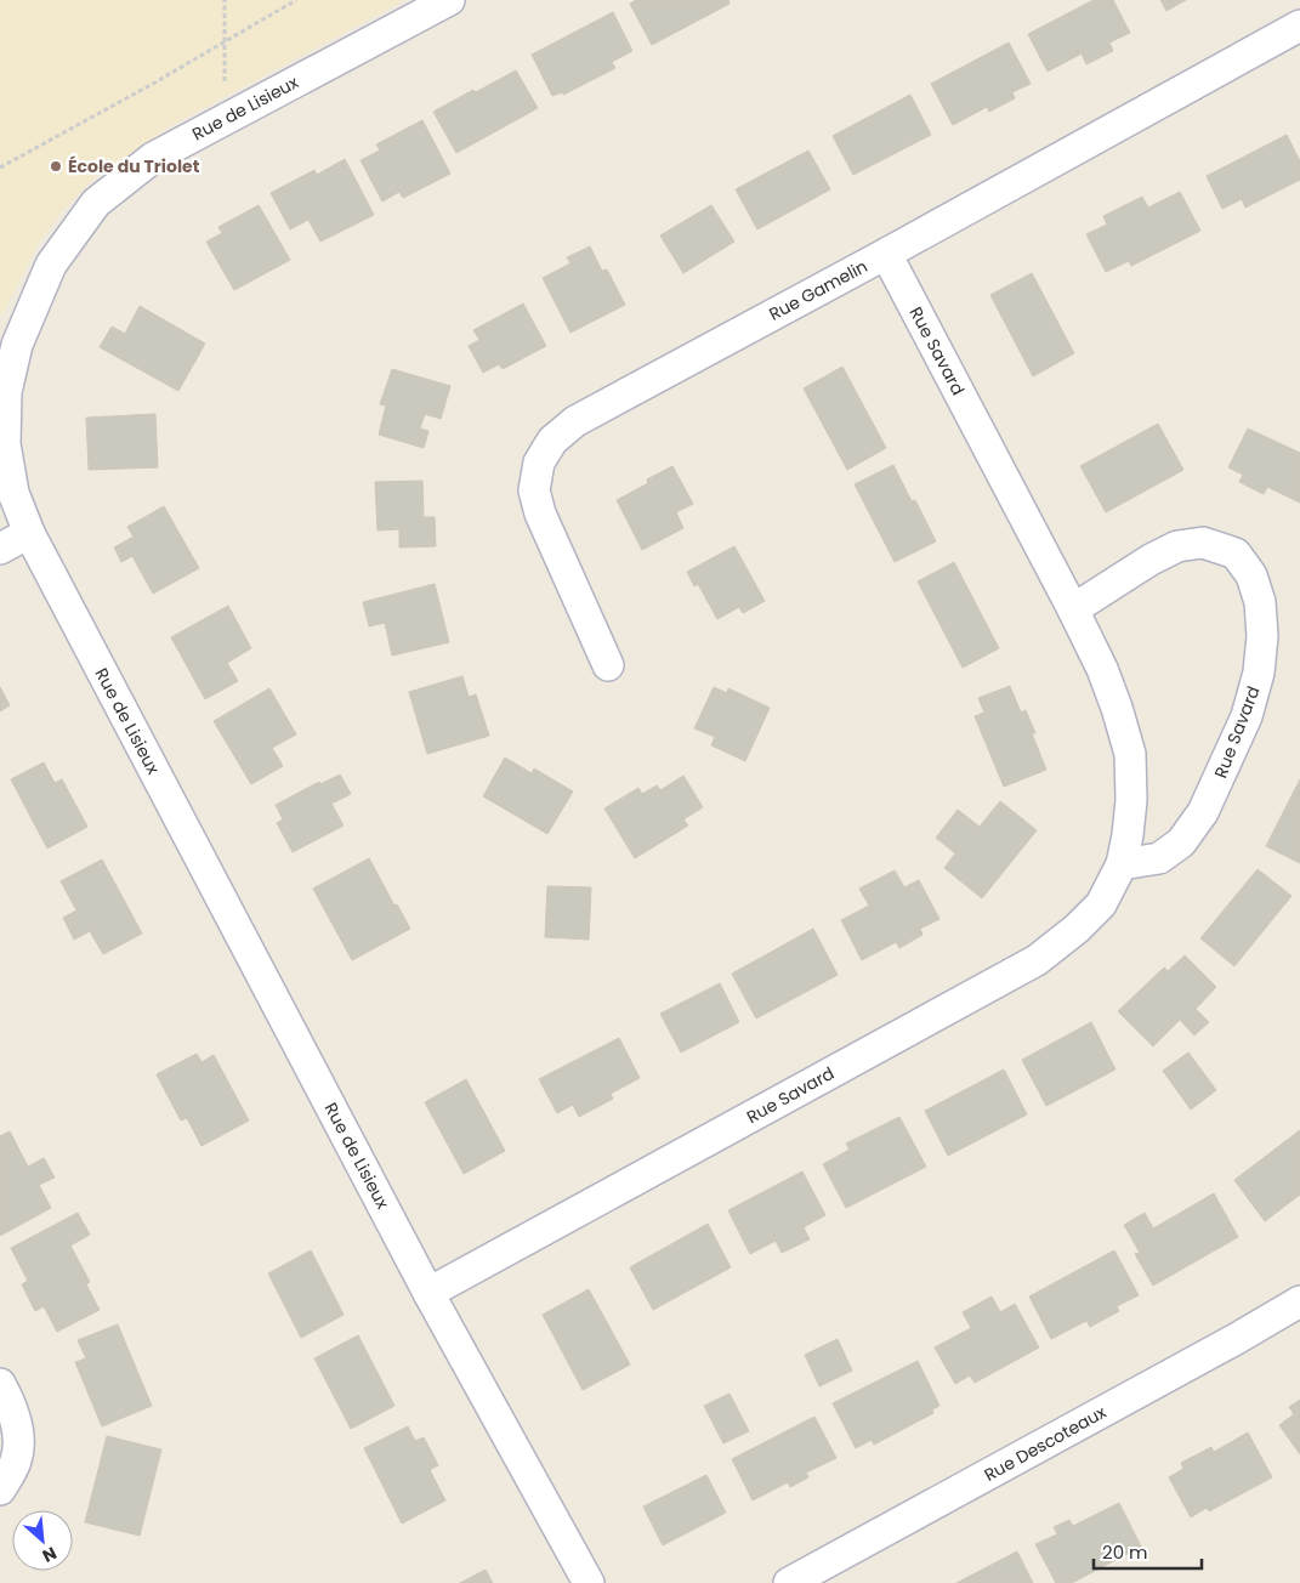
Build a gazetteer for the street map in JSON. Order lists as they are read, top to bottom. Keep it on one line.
{"streets":{"street":["Rue de Lisieux","Rue Gamelin","Rue Savard","Rue Descoteaux"]},"crossings":[["Rue de Lisieux","Rue Savard"],["Rue Gamelin","Rue Savard"]],"places":["École du Triolet"],"scale_bar":"20 m","north":"bottom right"}
